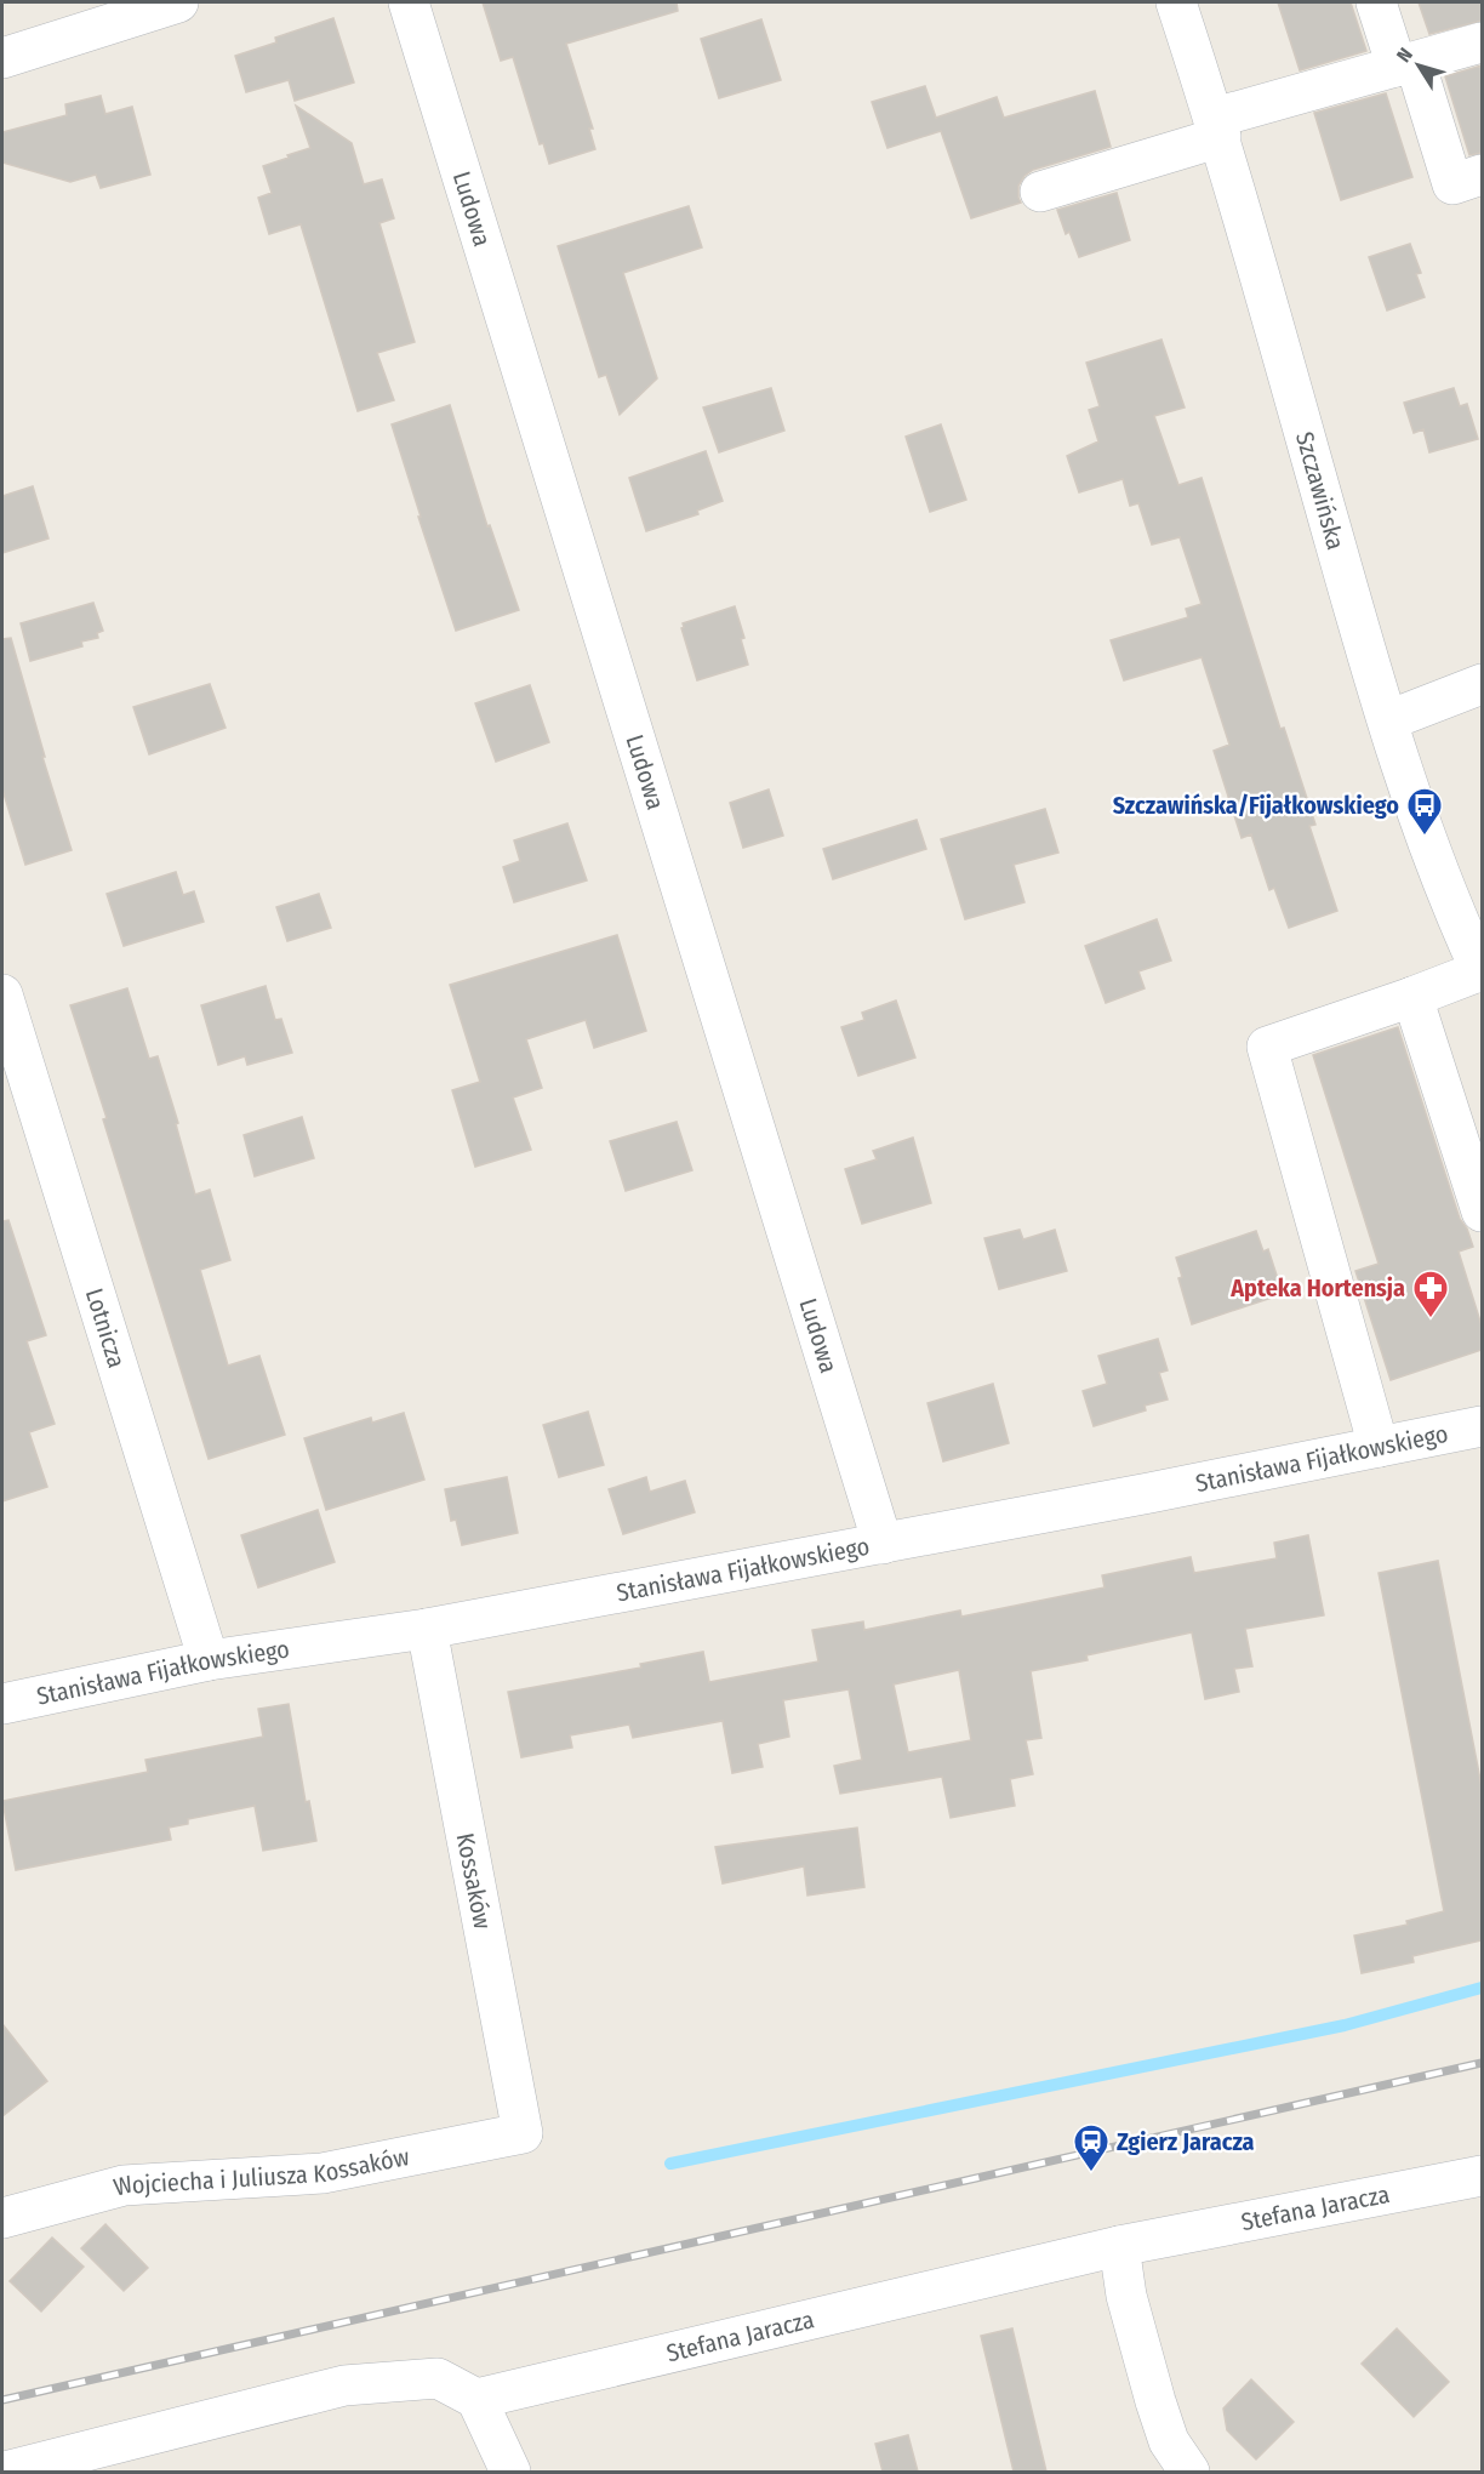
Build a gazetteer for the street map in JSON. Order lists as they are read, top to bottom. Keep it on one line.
{"streets":{"street":["Ludowa","Szczawińska","Lotnicza","Stanisława Fijałkowskiego","Kossaków","Wojciecha i Juliusza Kossaków","Stefana Jaracza"]},"crossings":[["Ludowa","Stanisława Fijałkowskiego"],["Lotnicza","Stanisława Fijałkowskiego"],["Stanisława Fijałkowskiego","Kossaków"],["Kossaków","Wojciecha i Juliusza Kossaków"]],"places":{"bus stop":["Szczawińska/Fijałkowskiego"],"pharmacy":["Apteka Hortensja"],"station":["Zgierz Jaracza"]},"north":"top left"}
